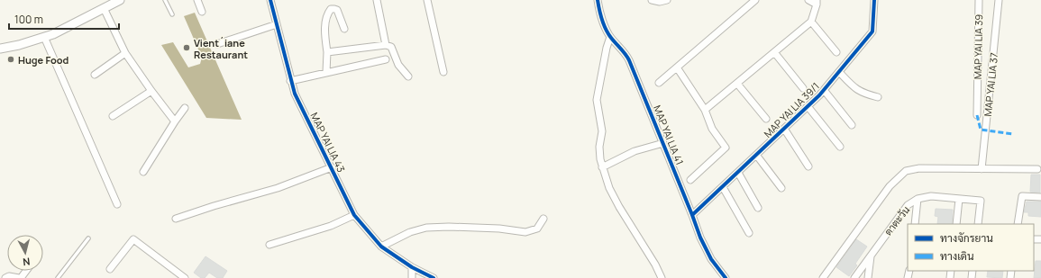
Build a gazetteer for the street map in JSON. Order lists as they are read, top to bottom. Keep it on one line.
{"streets":{"street":["MAP YAI LIA 39","MAP YAI LIA 37","MAP YAI LIA 39/1","MAP YAI LIA 41","MAP YAI LIA 43","ตาตะวัน"]},"crossings":[["MAP YAI LIA 39/1","MAP YAI LIA 41"]],"places":["Vient´iane Restaurant","Huge Food"],"legend":["ทางจักรยาน","ทางเดิน"],"scale_bar":"100 m","north":"bottom"}
